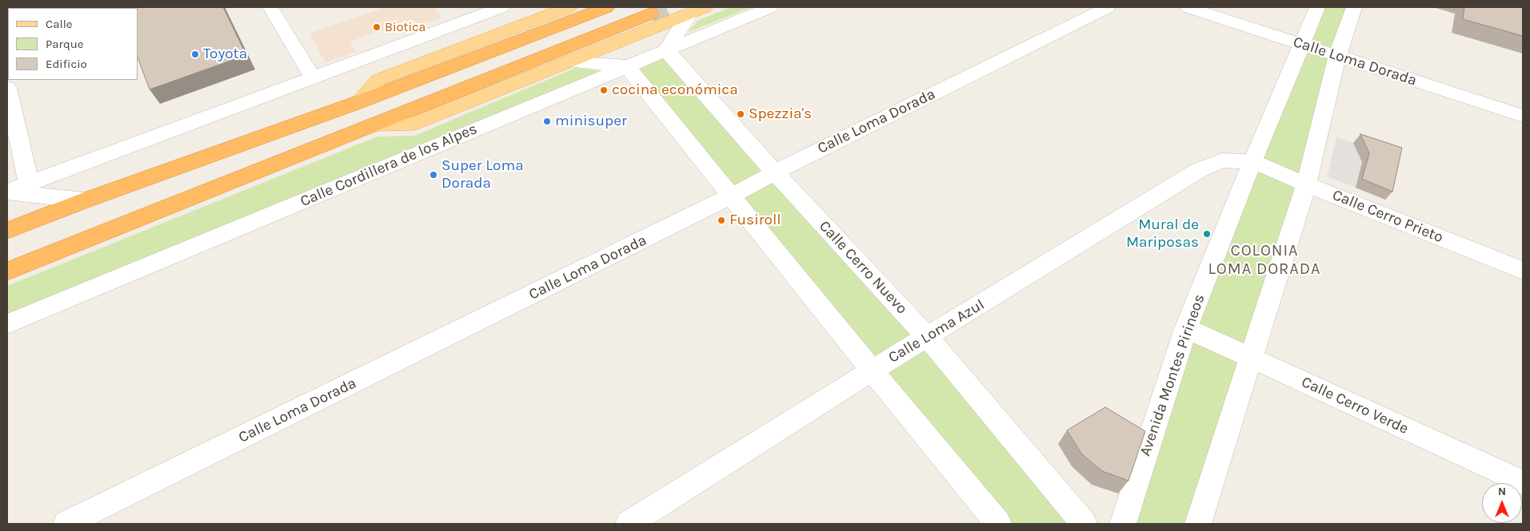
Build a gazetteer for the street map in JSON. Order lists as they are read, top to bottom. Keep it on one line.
{"streets":{"highway":["Calle Cordillera de los Alpes"],"street":["Calle Loma Dorada","Calle Cerro Prieto","Calle Cerro Nuevo","Calle Loma Azul","Avenida Montes Pirineos","Calle Cerro Verde"]},"crossings":[["Calle Loma Dorada","Calle Cerro Nuevo"],["Calle Loma Dorada","Avenida Montes Pirineos"],["Calle Cordillera de los Alpes","Calle Cerro Nuevo"],["Calle Cerro Prieto","Calle Loma Azul"],["Calle Cerro Prieto","Avenida Montes Pirineos"],["Calle Cerro Nuevo","Calle Loma Azul"],["Calle Loma Azul","Avenida Montes Pirineos"],["Avenida Montes Pirineos","Calle Cerro Verde"]],"districts":["COLONIA LOMA DORADA"],"places":["Biotica","Toyota","cocina económica","Spezzia's","minisuper","Super Loma Dorada","Fusiroll","Mural de Mariposas"],"legend":["Calle","Parque","Edificio"],"north":"top"}
